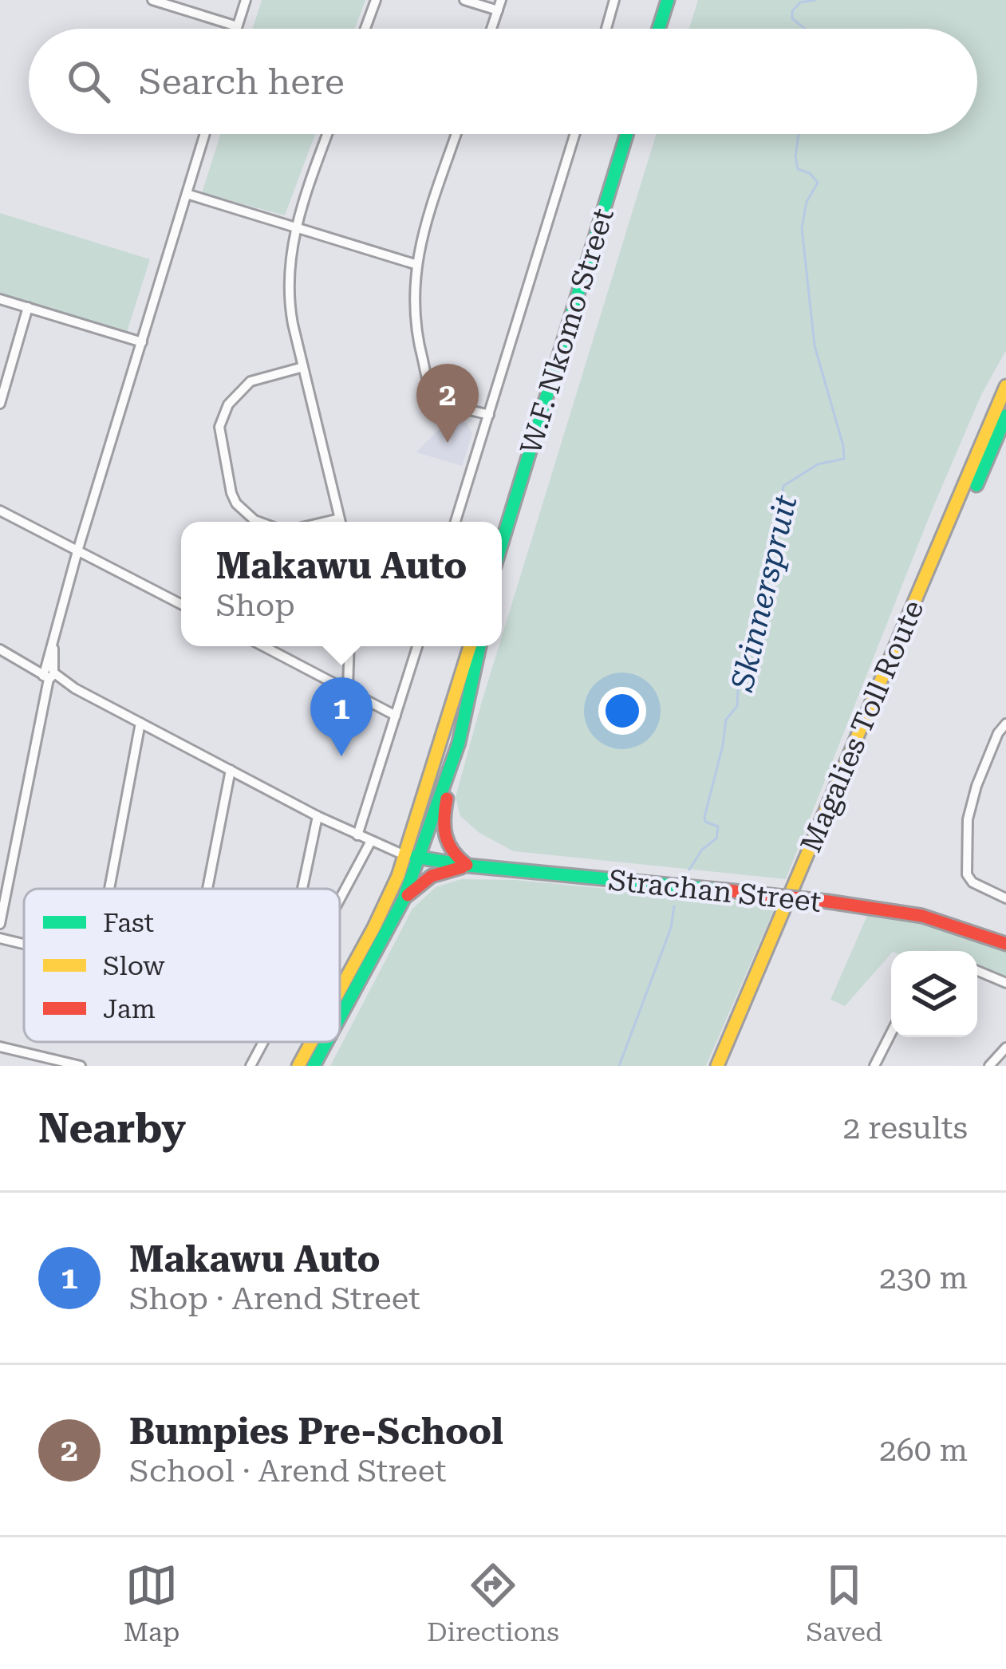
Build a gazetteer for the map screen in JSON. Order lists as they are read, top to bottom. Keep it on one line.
{"streets":{"main road":["W.F. Nkomo Street","Magalies Toll Route","Strachan Street"]},"water":["Skinnerspruit"],"legend":["Fast","Slow","Jam"],"page":{"search":"Search here","pins":["2","1"],"popup":["Makawu Auto","Shop"],"heading":["Nearby","2 results"],"list":[{"mark":"1","name":"Makawu Auto","note":"Shop · Arend Street","value":"230 m"},{"mark":"2","name":"Bumpies Pre-School","note":"School · Arend Street","value":"260 m"}],"nav":["Map","Directions","Saved"]}}
